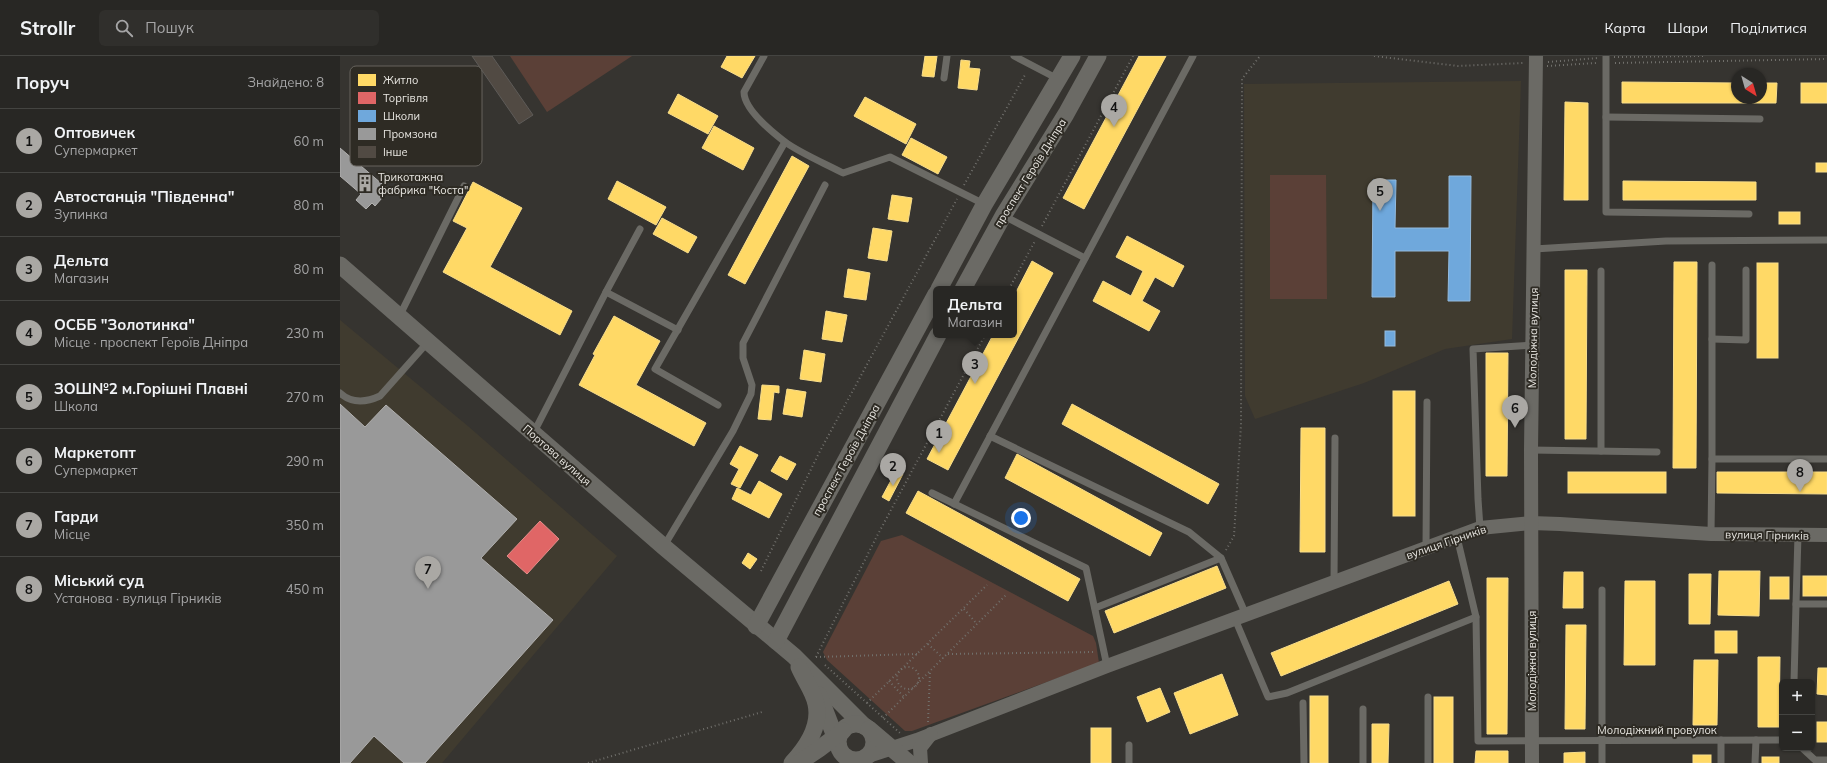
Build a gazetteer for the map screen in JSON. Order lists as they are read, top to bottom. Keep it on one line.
{"streets":{"street":["проспект Героїв Дніпра","Молодіжна вулиця","Портова вулиця","вулиця Гірників"],"lane":["Молодіжний провулок"]},"crossings":[["проспект Героїв Дніпра","Портова вулиця"],["Молодіжна вулиця","вулиця Гірників"],["Молодіжна вулиця","Молодіжний провулок"]],"places":{"building":["Трикотажна фабрика \"Коста\""]},"legend":["Житло","Торгівля","Школи","Промзона","Інше"],"north":"bottom right","page":{"header":"Strollr","search":"Пошук","nav":["Карта","Шари","Поділитися"],"heading":["Поруч","Знайдено: 8"],"pins":["4","5","3","6","1","2","8","7"],"list":[{"mark":"1","name":"Оптовичек","note":"Супермаркет","value":"60 m"},{"mark":"2","name":"Автостанція \"Південна\"","note":"Зупинка","value":"80 m"},{"mark":"3","name":"Дельта","note":"Магазин","value":"80 m"},{"mark":"4","name":"ОСББ \"Золотинка\"","note":"Місце · проспект Героїв Дніпра","value":"230 m"},{"mark":"5","name":"ЗОШ№2 м.Горішні Плавні","note":"Школа","value":"270 m"},{"mark":"6","name":"Маркетопт","note":"Супермаркет","value":"290 m"},{"mark":"7","name":"Гарди","note":"Місце","value":"350 m"},{"mark":"8","name":"Міський суд","note":"Установа · вулиця Гірників","value":"450 m"}],"popup":["Дельта","Магазин"],"map_buttons":["+","−"]}}
